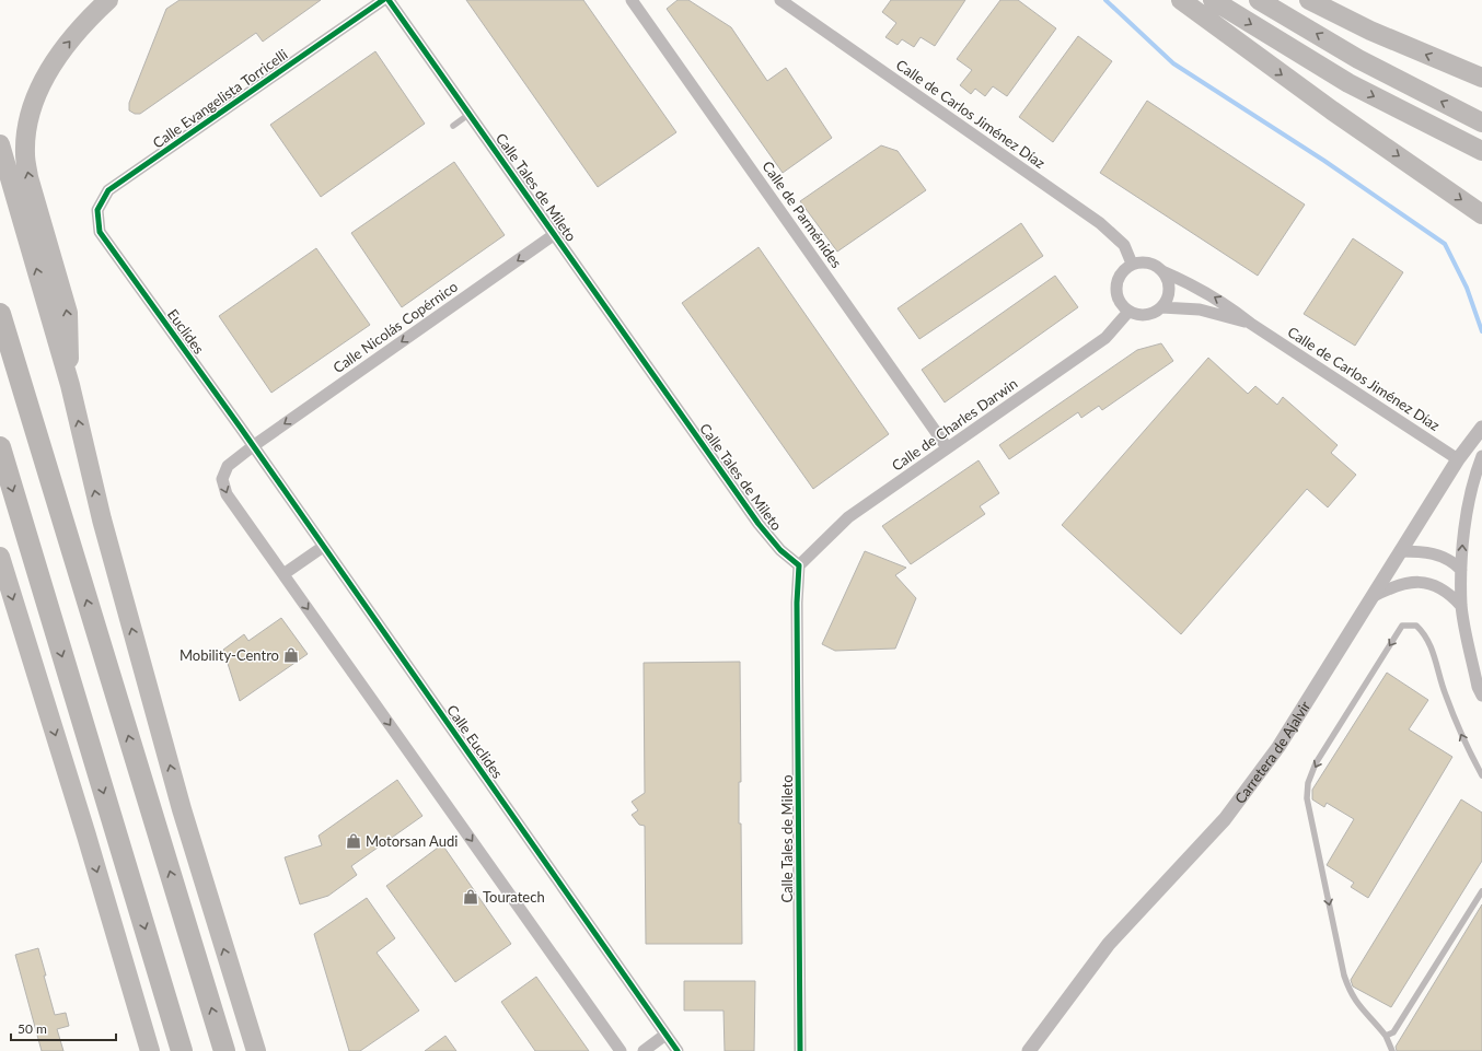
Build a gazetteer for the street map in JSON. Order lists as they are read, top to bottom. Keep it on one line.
{"streets":{"street":["Calle Evangelista Torricelli","Calle de Carlos Jiménez Díaz","Calle Tales de Mileto","Calle de Parménides","Calle Nicolás Copérnico","Euclides","Calle de Charles Darwin","Calle Euclides","Carretera de Ajalvir"]},"crossings":[["Calle Evangelista Torricelli","Euclides"],["Calle de Carlos Jiménez Díaz","Calle de Charles Darwin"],["Calle de Carlos Jiménez Díaz","Carretera de Ajalvir"],["Calle Tales de Mileto","Calle Nicolás Copérnico"],["Calle Tales de Mileto","Calle de Charles Darwin"],["Calle de Parménides","Calle de Charles Darwin"],["Calle Nicolás Copérnico","Euclides"],["Calle Nicolás Copérnico","Calle Euclides"],["Euclides","Calle Euclides"]],"one_way":["Calle Nicolás Copérnico"],"places":{"shop":["Mobility-Centro","Motorsan Audi","Touratech"]},"scale_bar":"50 m"}
